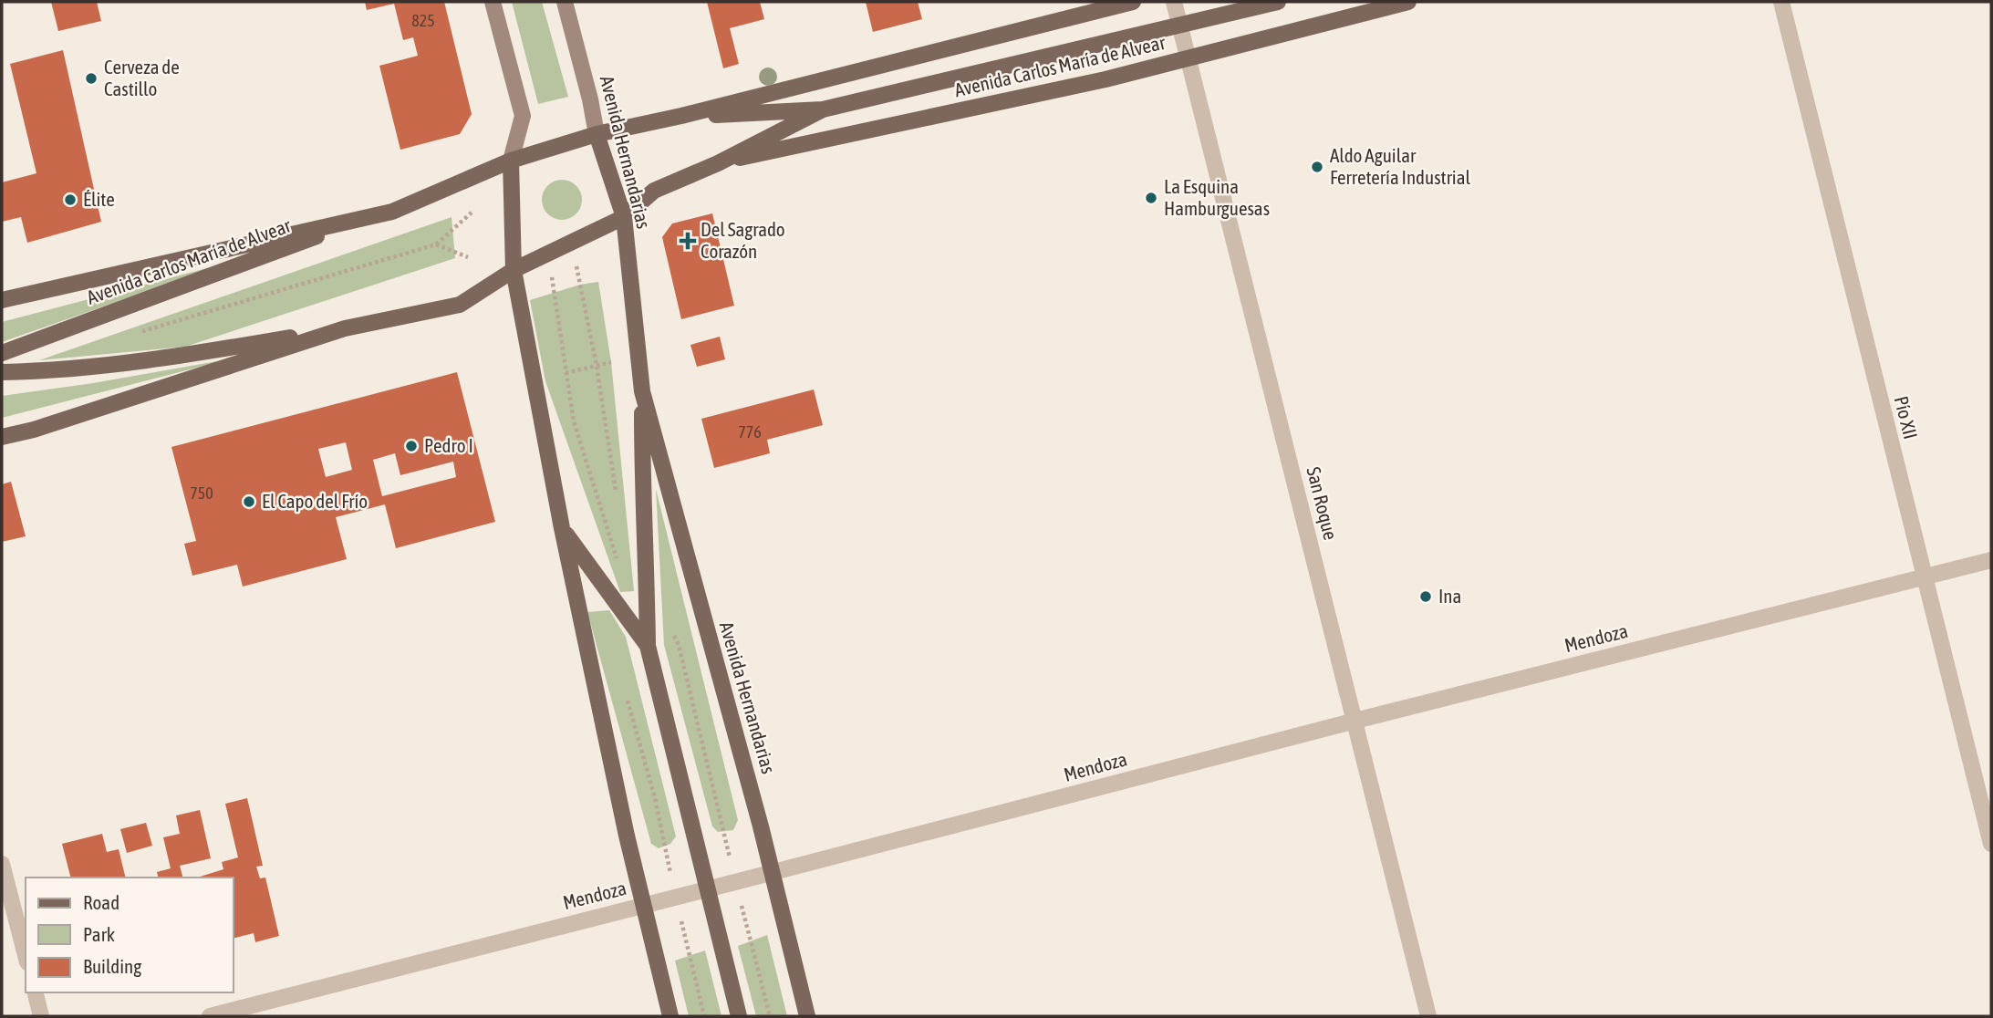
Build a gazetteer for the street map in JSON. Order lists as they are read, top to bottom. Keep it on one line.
{"streets":{"main road":["Avenida Carlos María de Alvear","Avenida Hernandarias"],"street":["Pío XII","San Roque","Mendoza"]},"crossings":[["Avenida Carlos María de Alvear","Avenida Hernandarias"],["Avenida Carlos María de Alvear","San Roque"],["Avenida Hernandarias","Mendoza"],["Pío XII","Mendoza"],["San Roque","Mendoza"]],"places":{"other":["Cerveza de Castillo","Aldo Aguilar Ferretería Industrial","La Esquina Hamburguesas","Élite","Pedro I","El Capo del Frío","Ina"],"health":["Del Sagrado Corazón"]},"house_numbers":["825","776","750"],"legend":["Road","Park","Building"]}
